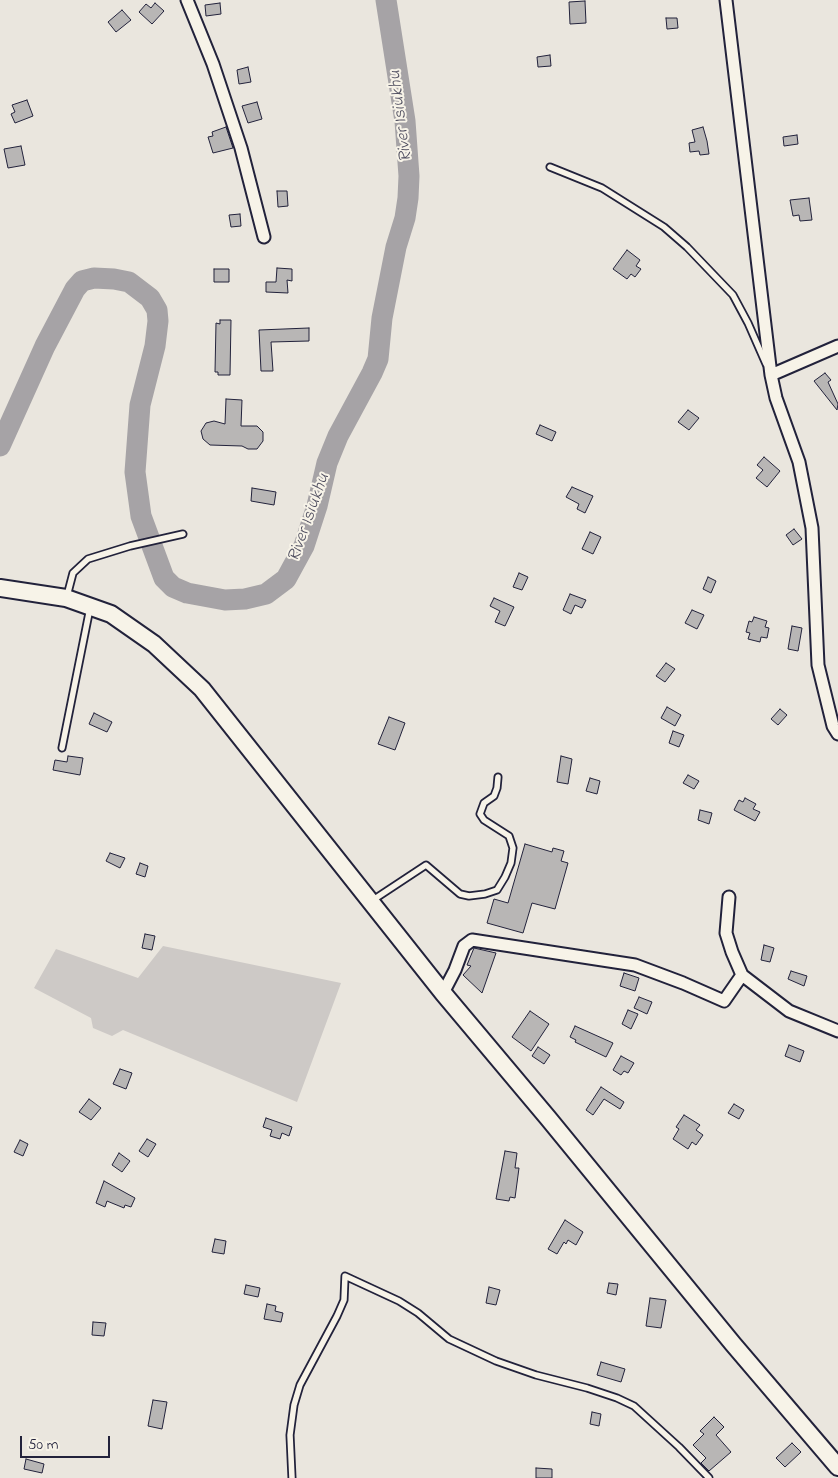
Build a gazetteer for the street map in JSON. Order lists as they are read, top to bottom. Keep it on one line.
{"water":["River Isiukhu"],"scale_bar":"50 m"}
